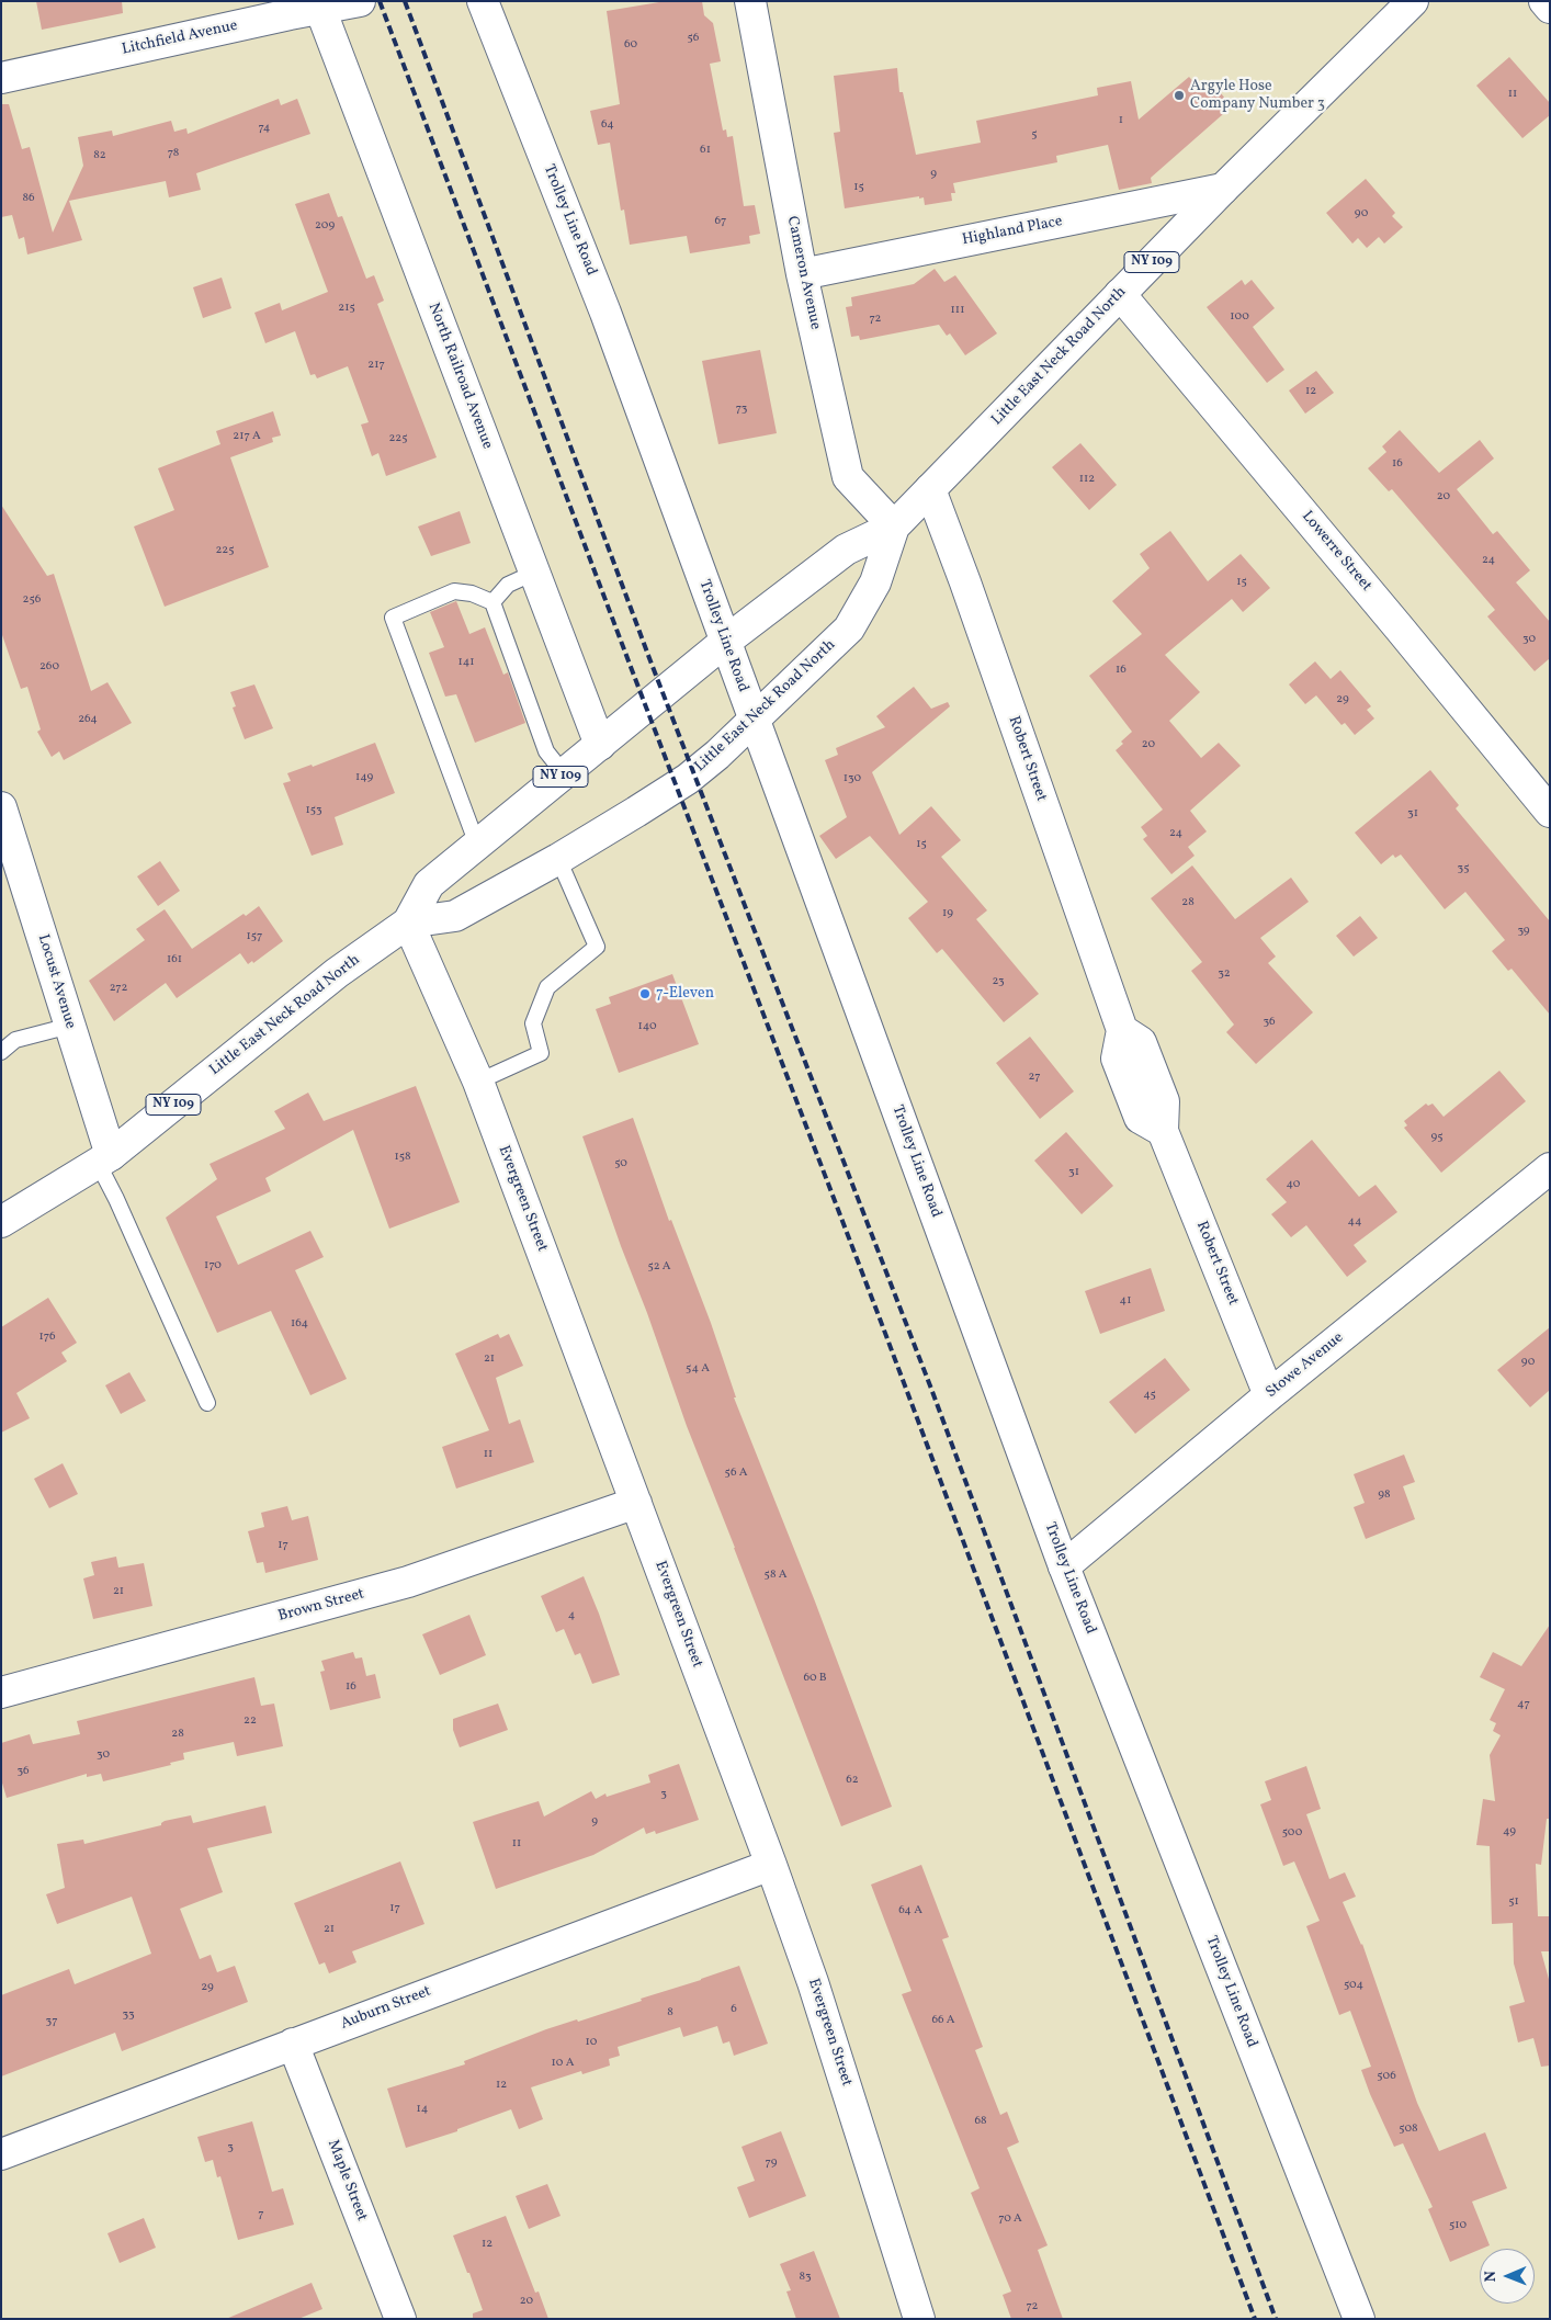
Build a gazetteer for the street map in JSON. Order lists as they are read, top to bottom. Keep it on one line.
{"streets":{"street":["Litchfield Avenue","Trolley Line Road","Highland Place","NY 109","Cameron Avenue","Little East Neck Road North","North Railroad Avenue","Lowerre Street","Robert Street","Locust Avenue","Evergreen Street","Stowe Avenue","Brown Street","Auburn Street","Maple Street"]},"crossings":[["Litchfield Avenue","North Railroad Avenue"],["Trolley Line Road","Little East Neck Road North"],["Trolley Line Road","Stowe Avenue"],["Highland Place","Cameron Avenue"],["Highland Place","Little East Neck Road North"],["Cameron Avenue","Little East Neck Road North"],["Little East Neck Road North","North Railroad Avenue"],["Little East Neck Road North","Lowerre Street"],["Little East Neck Road North","Robert Street"],["Little East Neck Road North","Locust Avenue"],["Little East Neck Road North","Evergreen Street"],["Robert Street","Stowe Avenue"],["Evergreen Street","Brown Street"],["Evergreen Street","Auburn Street"],["Auburn Street","Maple Street"]],"places":["Argyle Hose Company Number 3","7-Eleven"],"house_numbers":["56","60","11","1","64","74","5","61","78","82","9","15","86","90","67","209","215","111","100","72","217","12","73","217 A","225","16","112","20","225","24","15","256","30","141","260","16","29","264","20","149","130","153","31","24","15","35","28","19","39","157","161","32","23","272","36","140","27","95","158","50","31","40","44","170","52 A","41","164","176","21","90","54 A","45","11","56 A","98","17","58 A","21","4","60 B","16","47","22","28","30","36","62","3","9","49","500","11","51","17","64 A","21","504","29","6","8","33","66 A","37","10","10 A","506","12","14","68","508","3","79","7","70 A","510","12","83","20","72"],"north":"left"}
